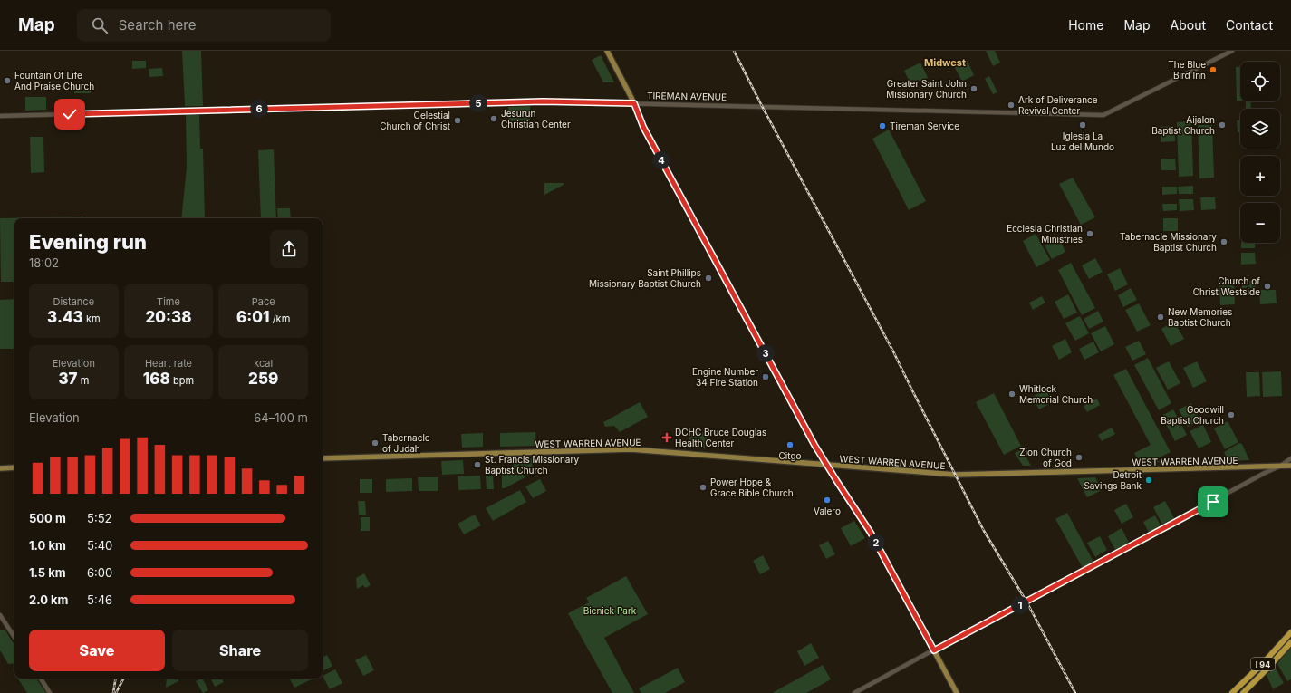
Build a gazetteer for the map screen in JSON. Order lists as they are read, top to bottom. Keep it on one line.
{"streets":{"highway":["I 94"],"main road":["WEST WARREN AVENUE"],"street":["TIREMAN AVENUE"]},"districts":["Midwest"],"parks":["Bieniek Park"],"places":{"other":["The Blue Bird Inn","Fountain Of Life And Praise Church","Greater Saint John Missionary Church","Ark of Deliverance Revival Center","Jesurun Christian Center","Celestial Church of Christ","Iglesia La Luz del Mundo","Aijalon Baptist Church","Tireman Service","Ecclesia Christian Ministries","Tabernacle Missionary Baptist Church","Saint Phillips Missionary Baptist Church","Church of Christ Westside","New Memories Baptist Church","Engine Number 34 Fire Station","Whitlock Memorial Church","Goodwill Baptist Church","Tabernacle of Judah","Citgo","Zion Church of God","St. Francis Missionary Baptist Church","Detroit Savings Bank","Power Hope & Grace Bible Church","Valero"],"health":["DCHC Bruce Douglas Health Center"]},"page":{"header":"Map","search":"Search here","nav":["Home","Map","About","Contact"],"map_buttons":["+","−"],"pins":["5","6","4","3","2","1"],"heading":["Evening run","18:02"],"stats":[["Distance","3.43 km"],["Time","20:38"],["Pace","6:01 /km"],["Elevation","37 m"],["Heart rate","168 bpm"],["kcal","259"]],"chart":["Elevation","64–100 m"],"list":[{"name":"500 m","note":"5:52"},{"name":"1.0 km","note":"5:40"},{"name":"1.5 km","note":"6:00"},{"name":"2.0 km","note":"5:46"}],"buttons":["Save","Share"]}}
